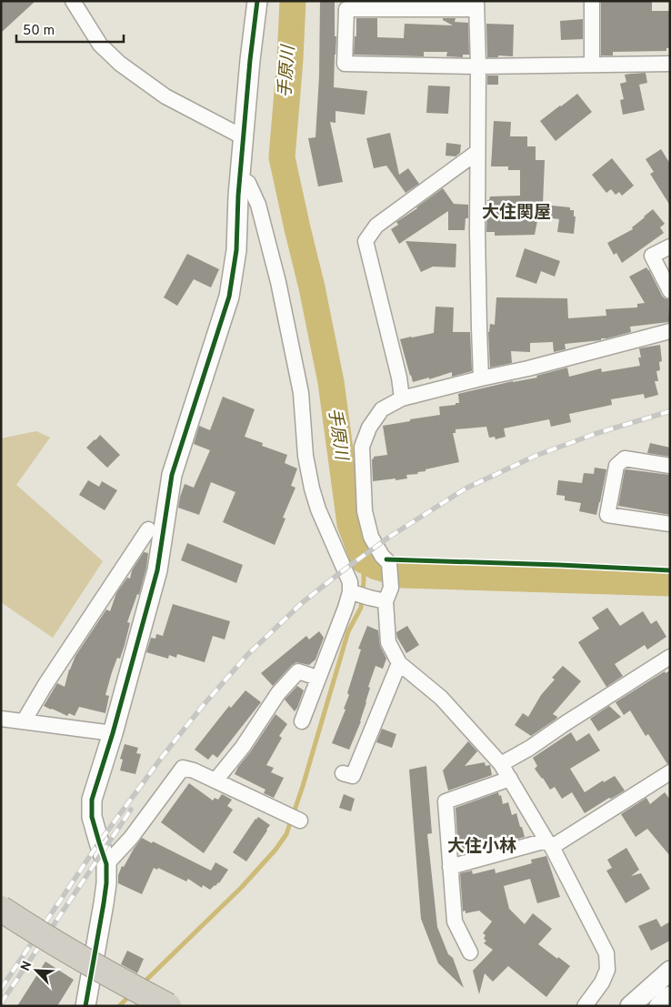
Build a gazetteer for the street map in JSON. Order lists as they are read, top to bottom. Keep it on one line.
{"districts":["大住関屋","大住小林"],"water":["手原川"],"scale_bar":"50 m","north":"top left"}
